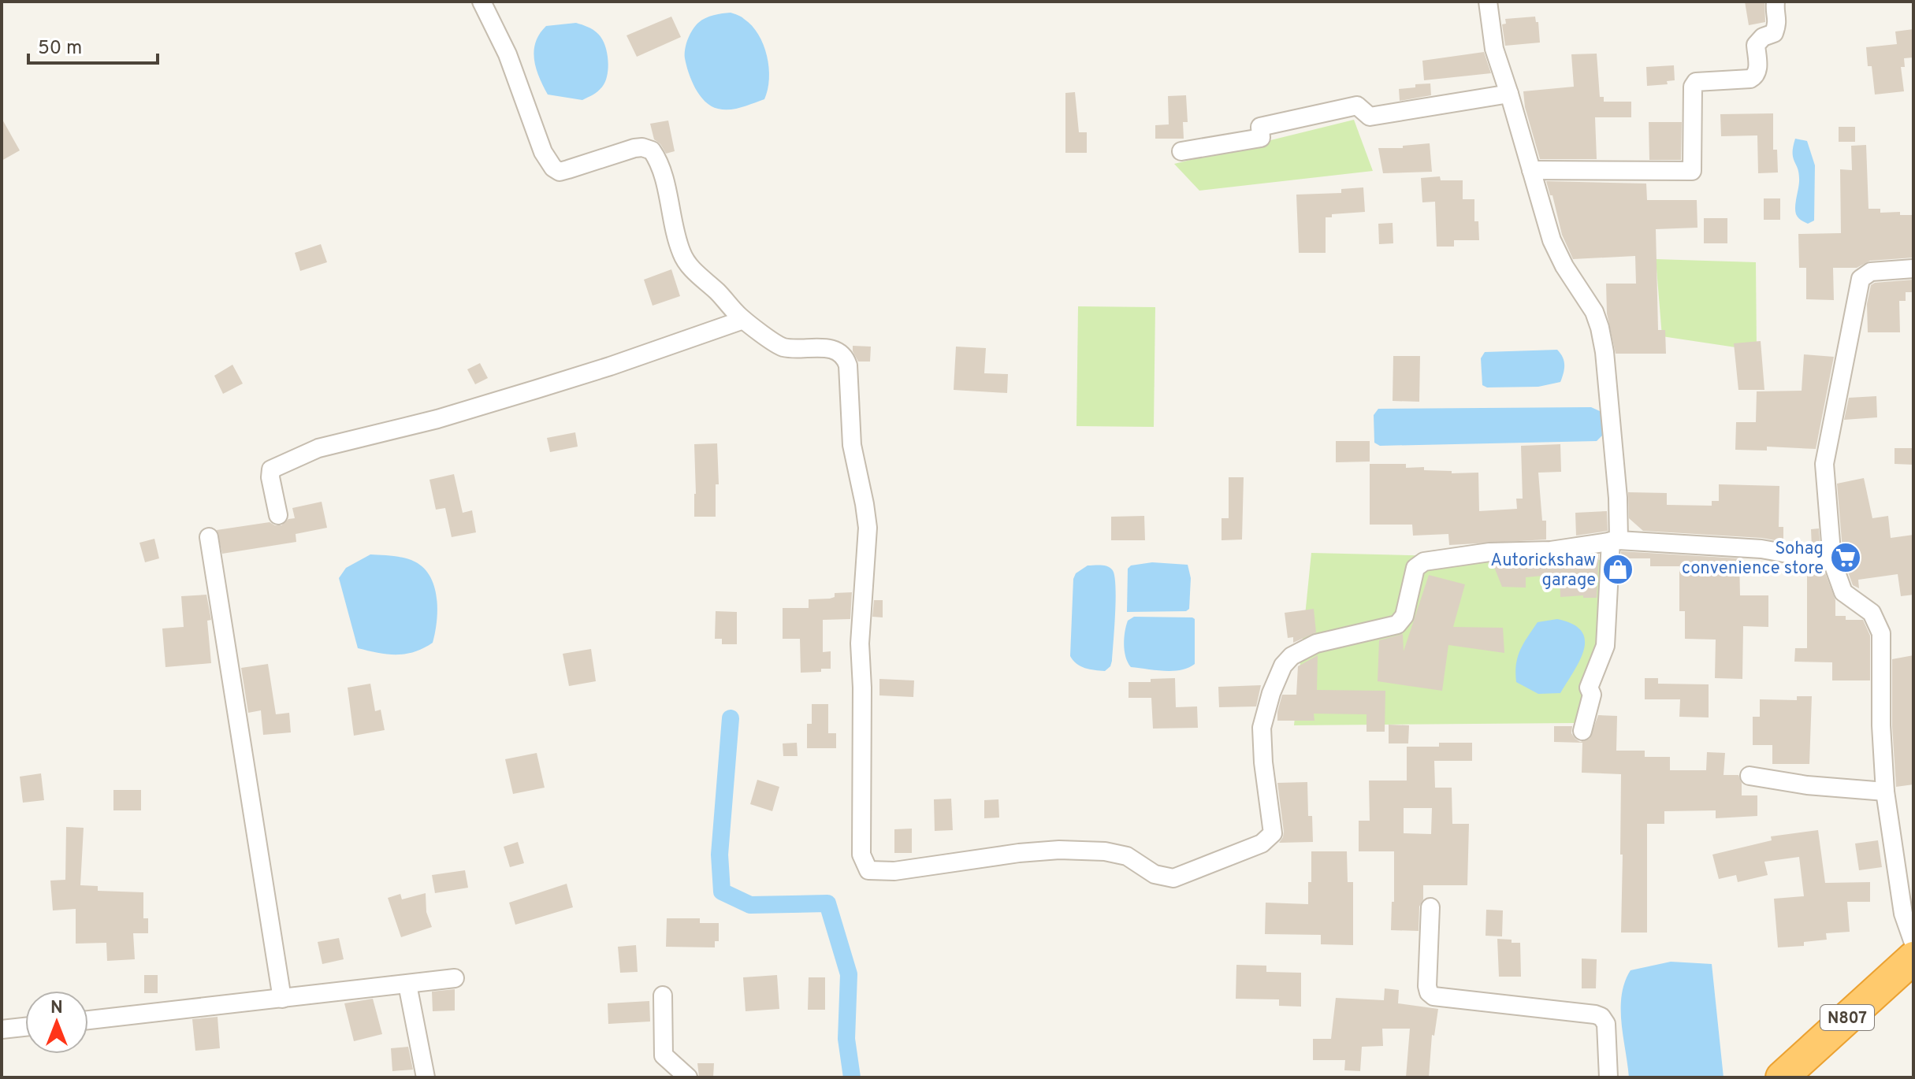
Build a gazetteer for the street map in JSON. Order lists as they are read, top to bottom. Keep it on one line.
{"streets":{"highway":["N807"]},"places":{"supermarket":["Sohag convenience store"],"shop":["Autorickshaw garage"]},"scale_bar":"50 m","north":"top"}
